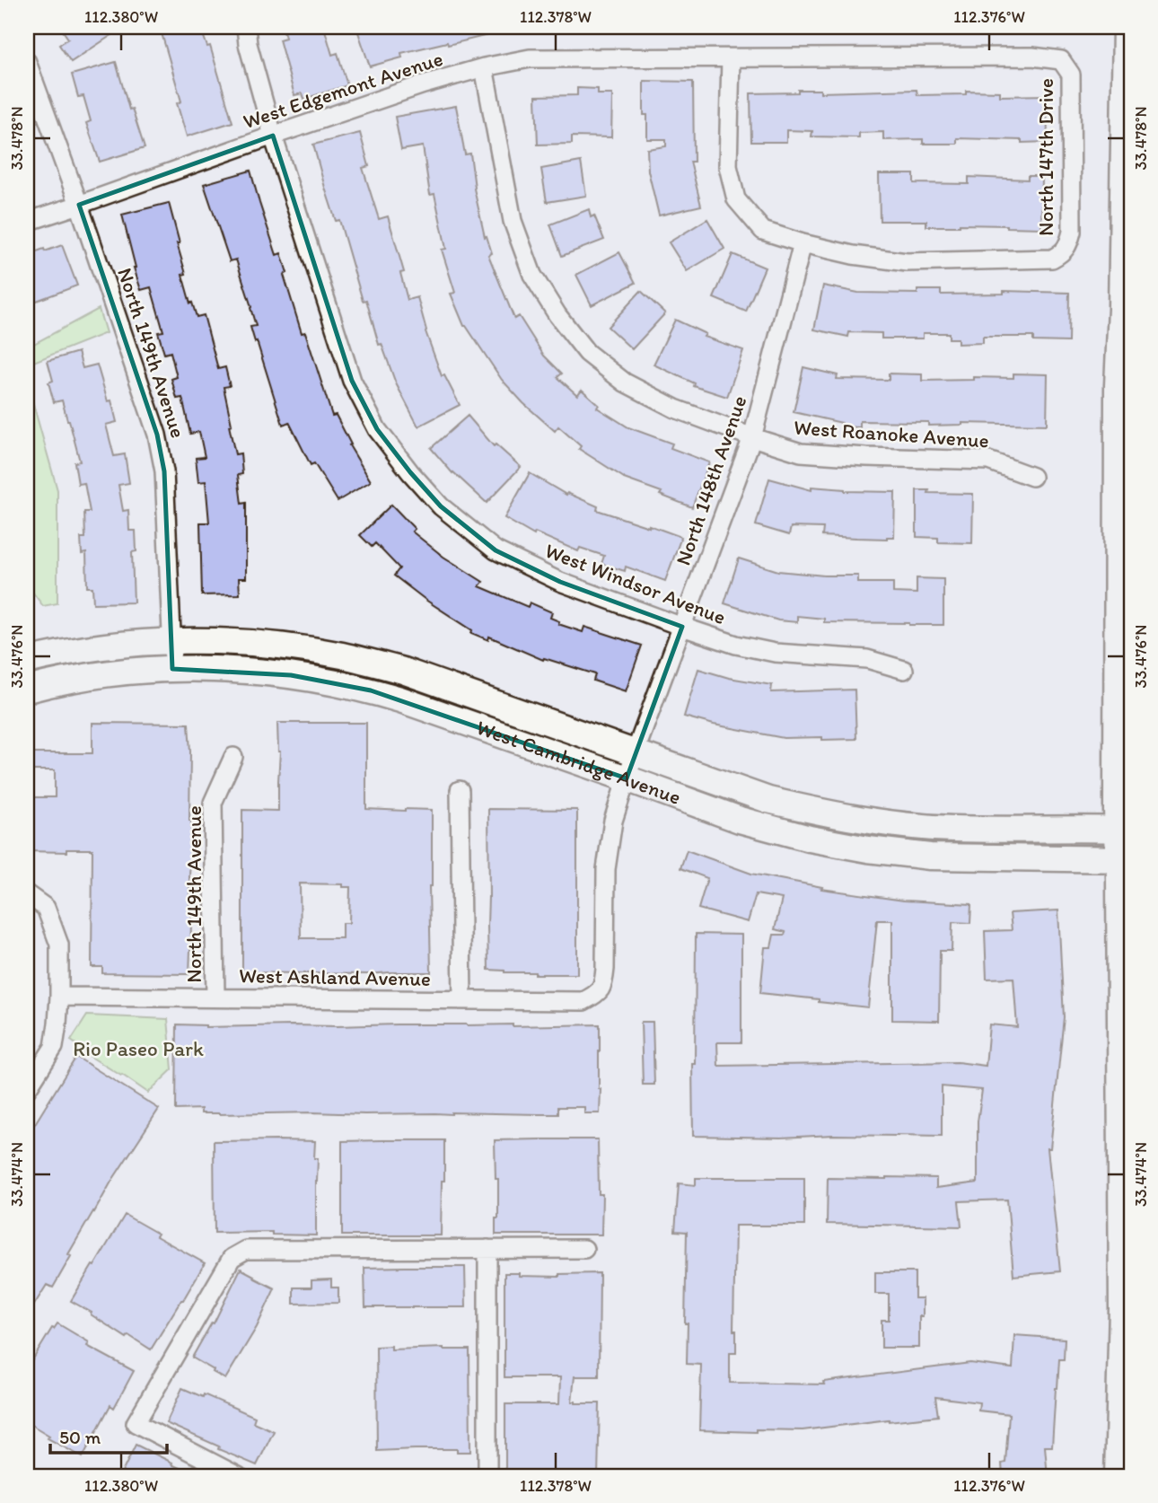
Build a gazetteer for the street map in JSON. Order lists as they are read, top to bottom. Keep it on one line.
{"streets":{"street":["West Edgemont Avenue","North 147th Drive","North 149th Avenue","West Roanoke Avenue","North 148th Avenue","West Windsor Avenue","West Cambridge Avenue","West Ashland Avenue"]},"crossings":[["West Edgemont Avenue","North 147th Drive"],["West Edgemont Avenue","North 149th Avenue"],["West Edgemont Avenue","West Roanoke Avenue"],["West Edgemont Avenue","West Windsor Avenue"],["North 147th Drive","North 148th Avenue"],["North 149th Avenue","West Cambridge Avenue"],["North 149th Avenue","West Ashland Avenue"],["West Roanoke Avenue","North 148th Avenue"],["North 148th Avenue","West Windsor Avenue"],["North 148th Avenue","West Cambridge Avenue"],["North 148th Avenue","West Ashland Avenue"]],"parks":["Rio Paseo Park"],"scale_bar":"50 m","coordinates":["112.380°W","112.378°W","112.376°W","33.478°N","33.476°N","33.474°N"]}
